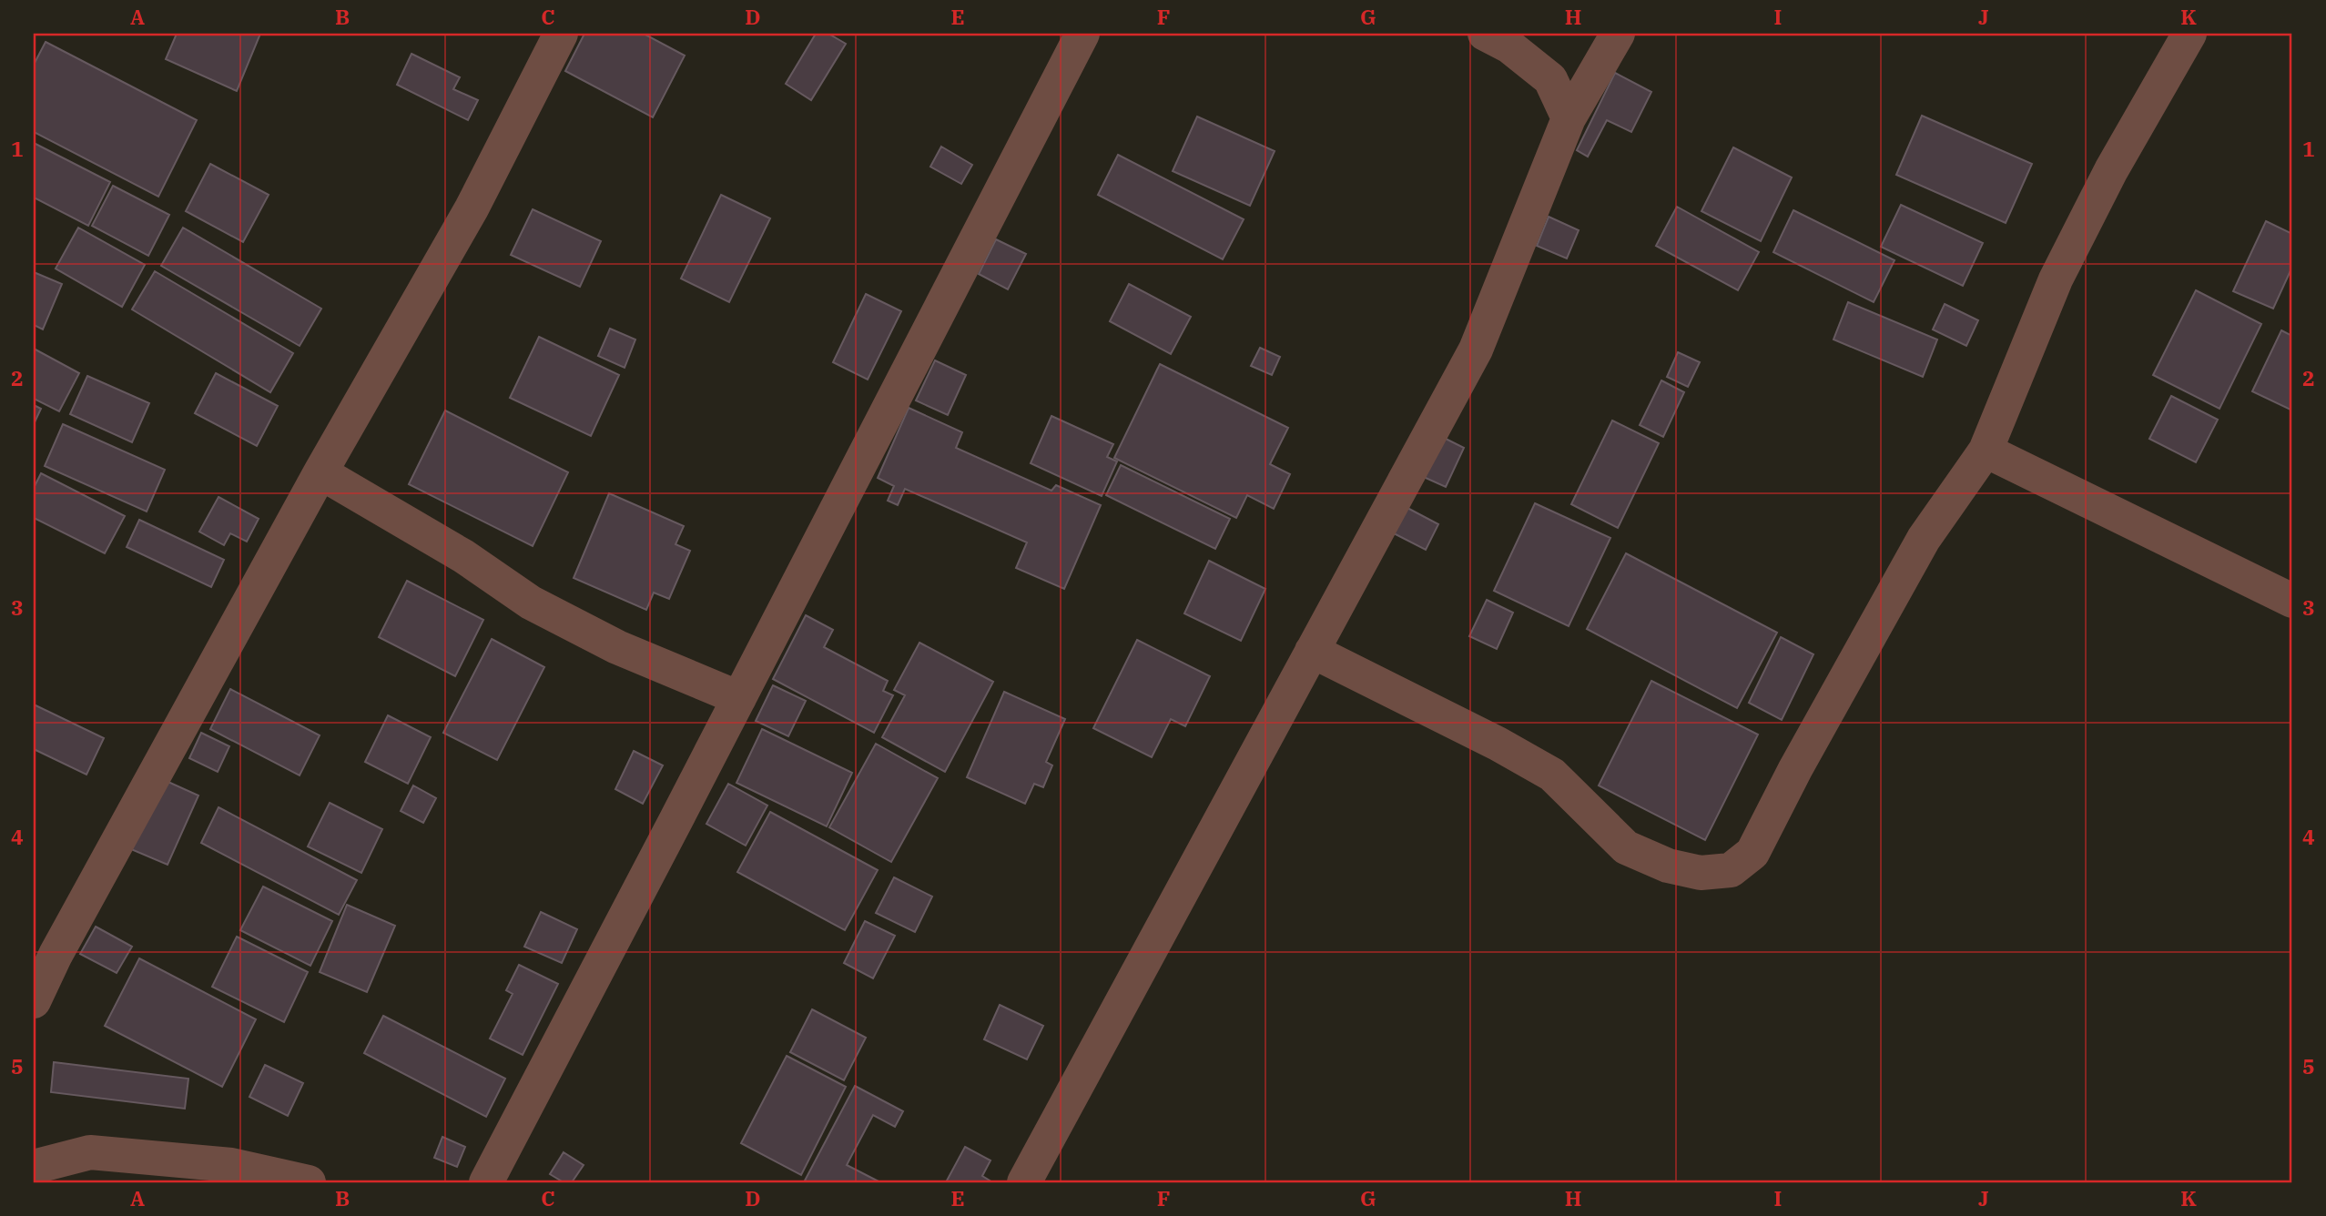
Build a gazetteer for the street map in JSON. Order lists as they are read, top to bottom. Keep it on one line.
{"grid":{"columns":["A","B","C","D","E","F","G","H","I","J","K"],"rows":["1","2","3","4","5"]}}
